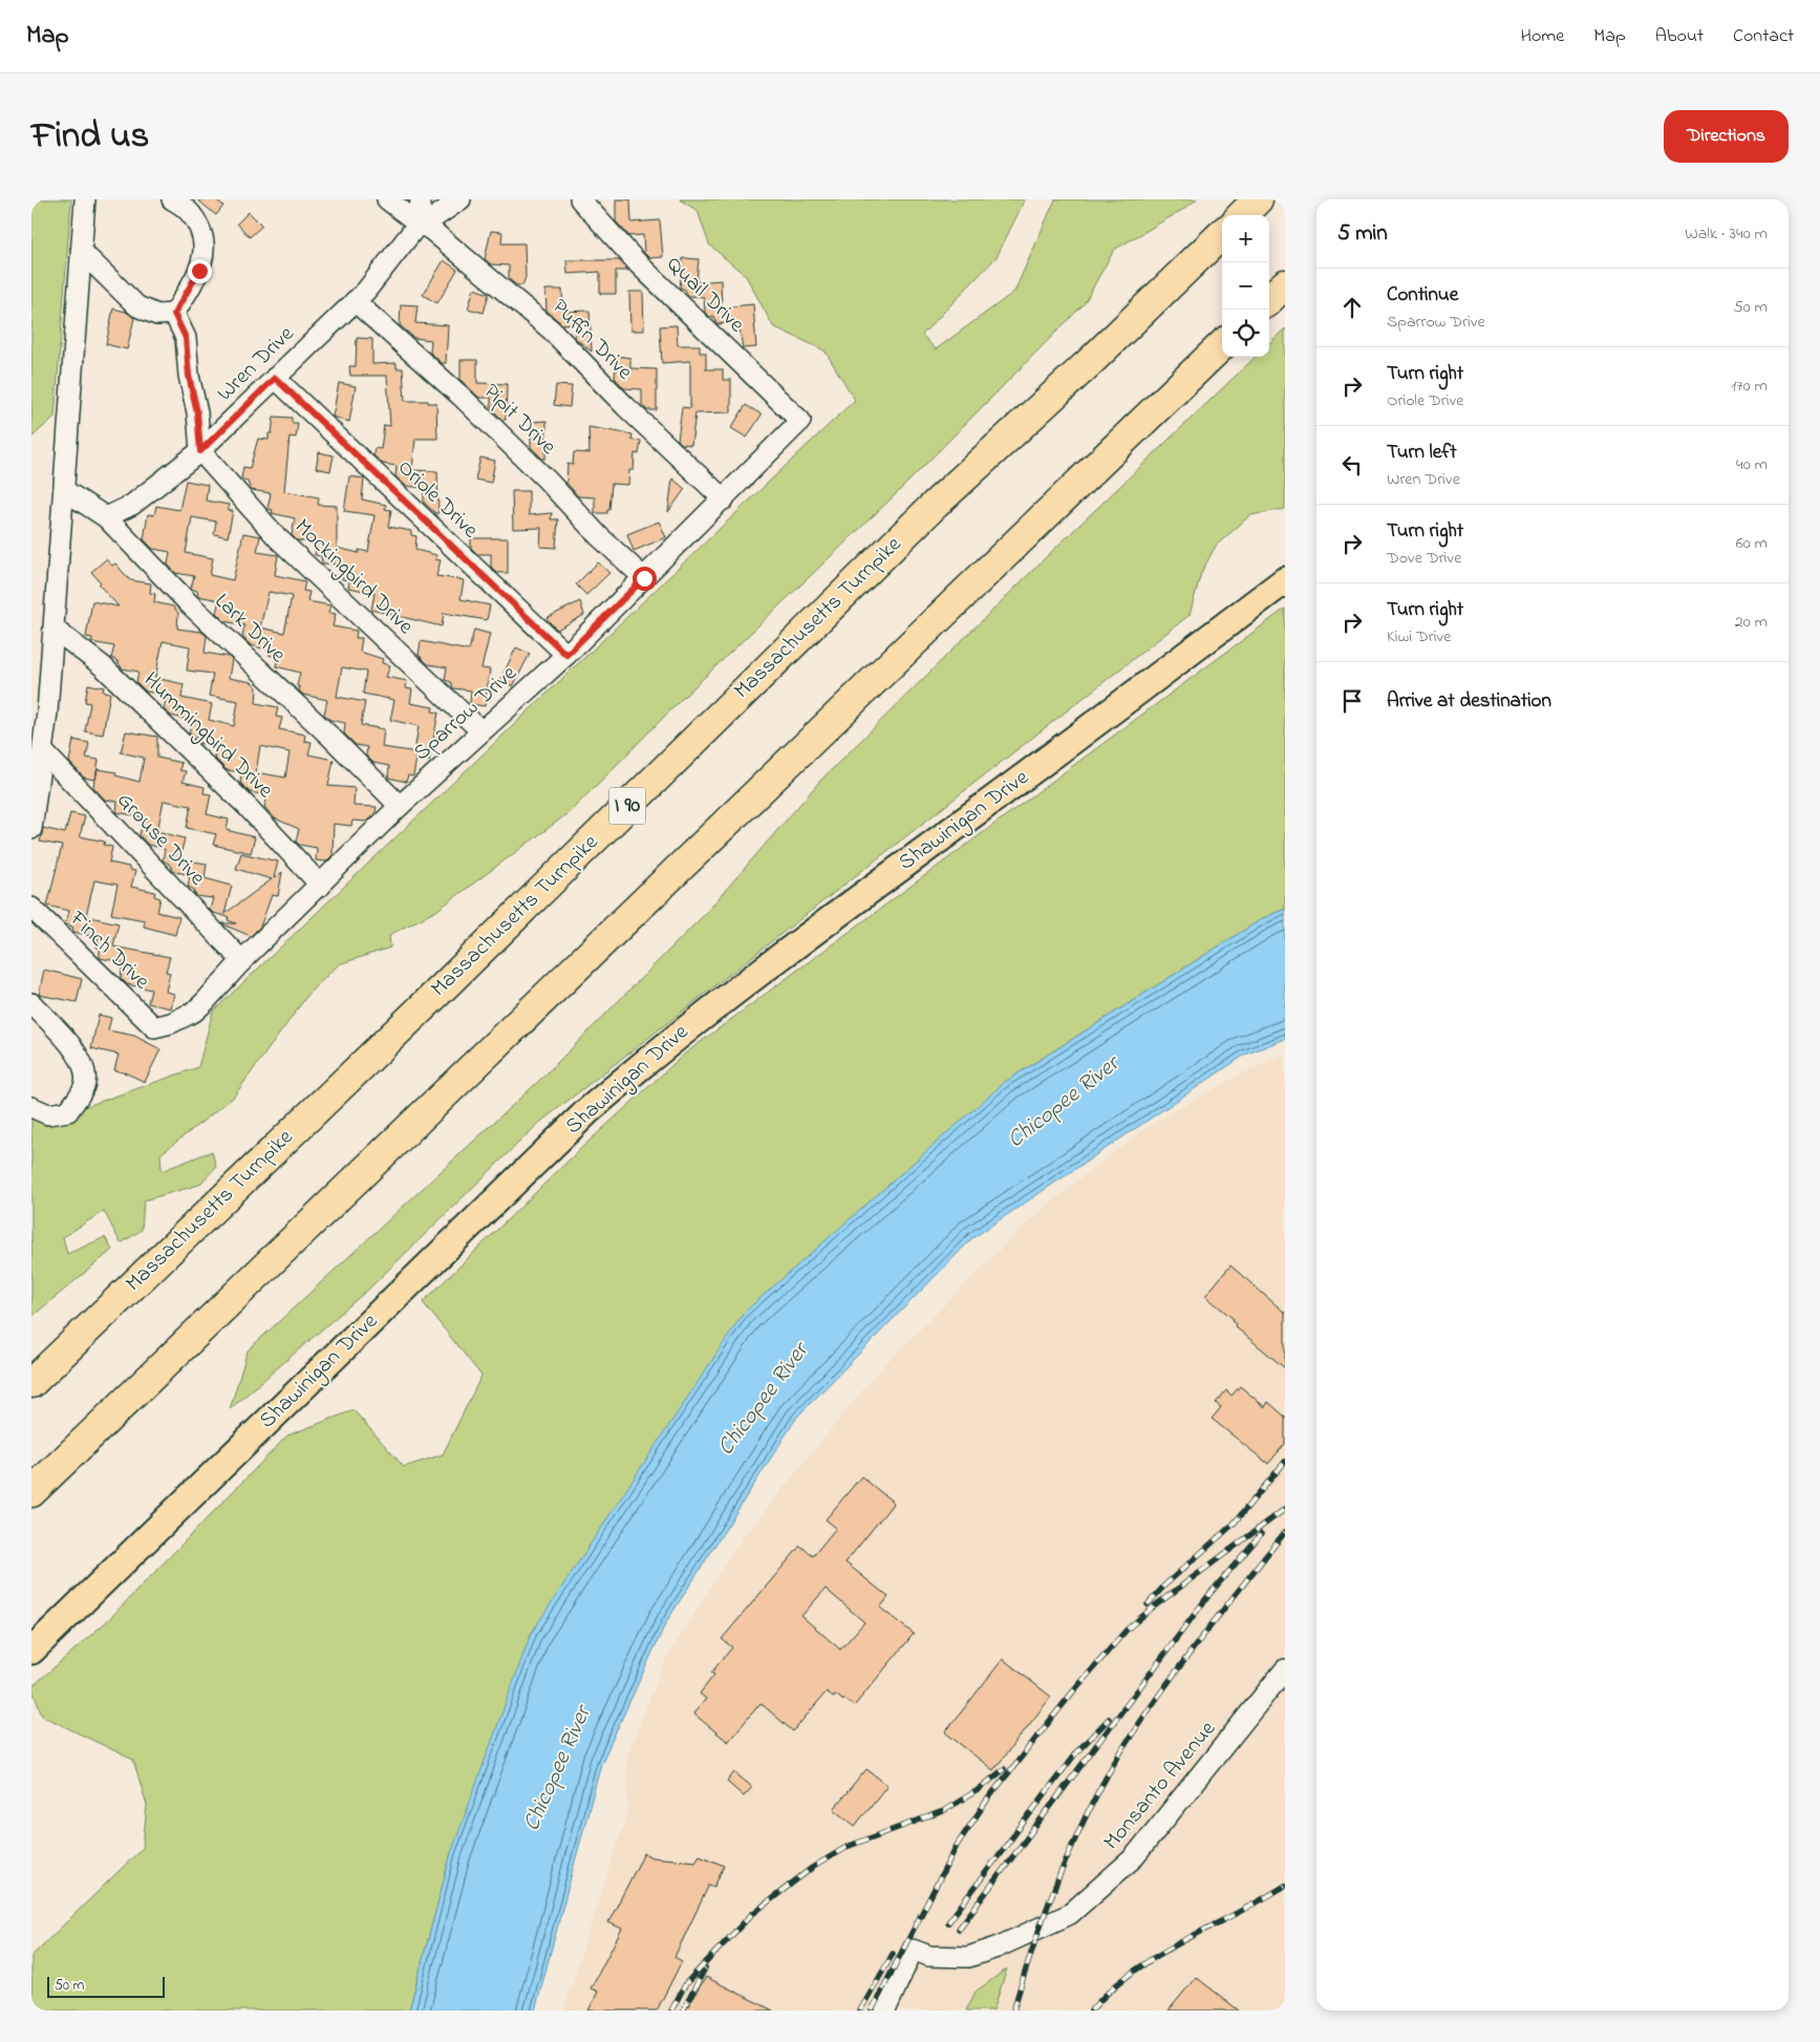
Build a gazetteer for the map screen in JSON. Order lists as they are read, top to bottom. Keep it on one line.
{"streets":{"highway":["Massachusetts Turnpike","I 90"],"main road":["Shawinigan Drive"],"street":["Quail Drive","Puffin Drive","Wren Drive","Pipit Drive","Oriole Drive","Mockingbird Drive","Lark Drive","Sparrow Drive","Hummingbird Drive","Grouse Drive","Finch Drive","Monsanto Avenue"]},"crossings":[["Quail Drive","Sparrow Drive"],["Puffin Drive","Wren Drive"],["Puffin Drive","Sparrow Drive"],["Wren Drive","Pipit Drive"],["Wren Drive","Oriole Drive"],["Wren Drive","Mockingbird Drive"],["Wren Drive","Lark Drive"],["Pipit Drive","Sparrow Drive"],["Oriole Drive","Sparrow Drive"],["Mockingbird Drive","Sparrow Drive"],["Lark Drive","Sparrow Drive"],["Sparrow Drive","Hummingbird Drive"],["Sparrow Drive","Grouse Drive"],["Sparrow Drive","Finch Drive"]],"water":["Chicopee River"],"scale_bar":"50 m","page":{"header":"Map","nav":["Home","Map","About","Contact"],"title":"Find us","buttons":"Directions","heading":["5 min","Walk · 340 m"],"map_buttons":["+","−"],"list":[["Continue","Sparrow Drive","50 m"],["Turn right","Oriole Drive","170 m"],["Turn left","Wren Drive","40 m"],["Turn right","Dove Drive","60 m"],["Turn right","Kiwi Drive","20 m"],"Arrive at destination"],"scale":"50 m"}}
